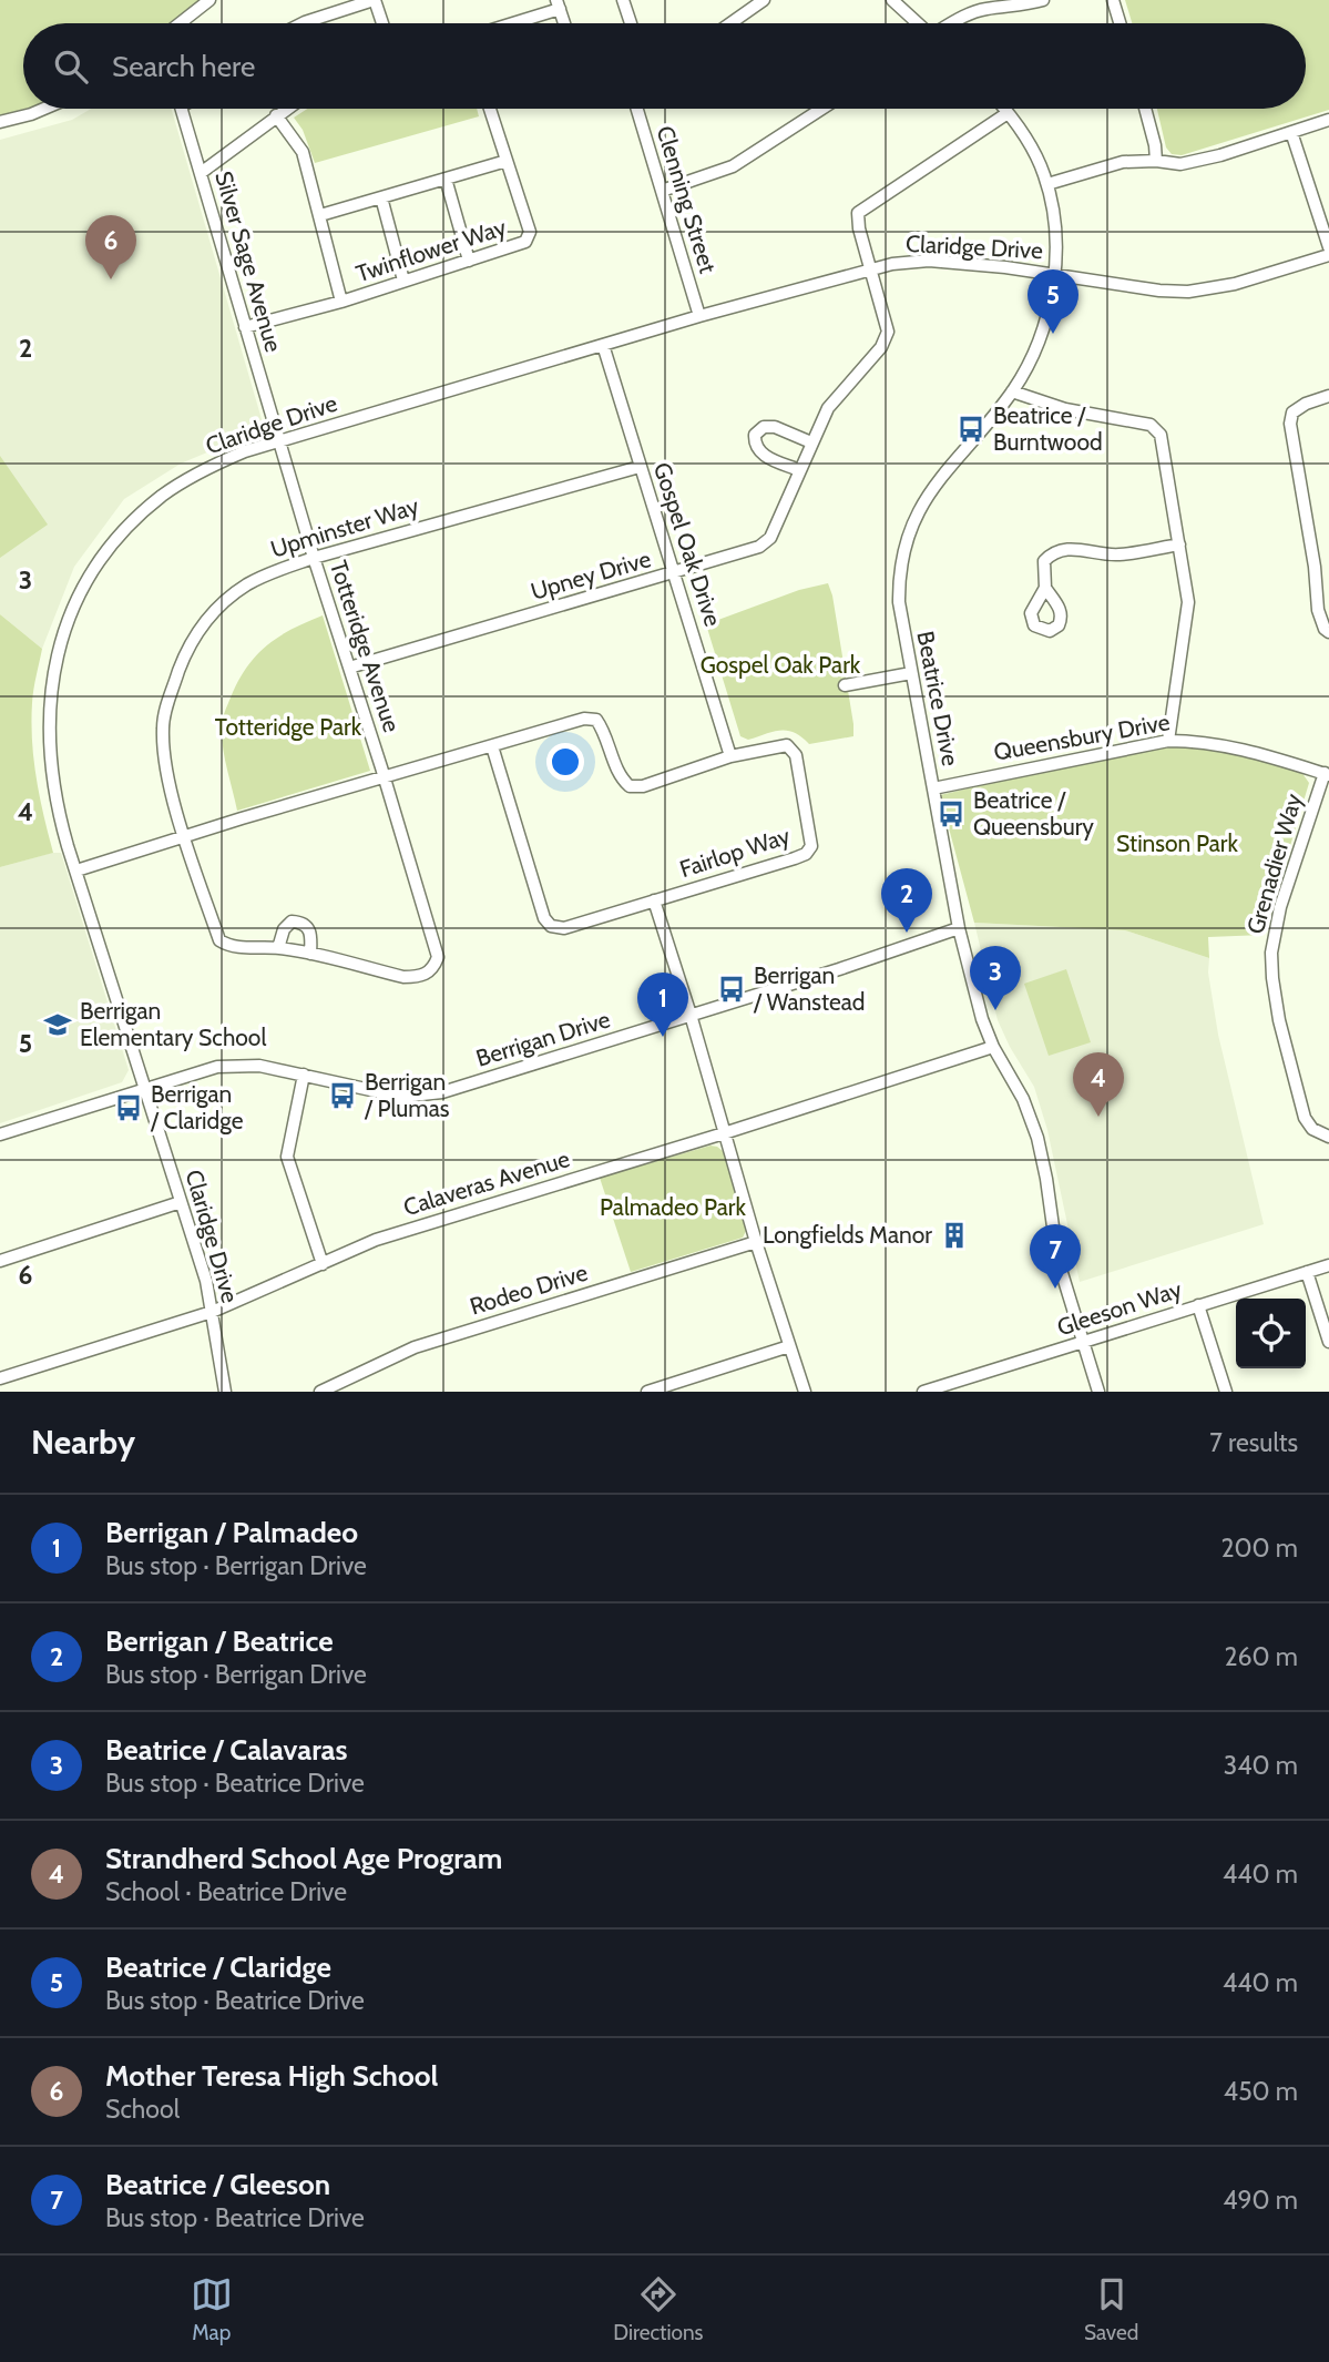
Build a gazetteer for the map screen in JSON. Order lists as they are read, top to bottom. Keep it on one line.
{"streets":{"street":["Clenning Street","Claridge Drive","Twinflower Way","Silver Sage Avenue","Upminster Way","Gospel Oak Drive","Upney Drive","Totteridge Avenue","Beatrice Drive","Queensbury Drive","Fairlop Way","Grenadier Way","Berrigan Drive","Calaveras Avenue","Rodeo Drive","Gleeson Way"]},"crossings":[["Clenning Street","Claridge Drive"],["Claridge Drive","Silver Sage Avenue"],["Claridge Drive","Gospel Oak Drive"],["Claridge Drive","Upney Drive"],["Claridge Drive","Totteridge Avenue"],["Claridge Drive","Beatrice Drive"],["Claridge Drive","Fairlop Way"],["Claridge Drive","Berrigan Drive"],["Claridge Drive","Calaveras Avenue"],["Twinflower Way","Silver Sage Avenue"],["Silver Sage Avenue","Totteridge Avenue"],["Upminster Way","Gospel Oak Drive"],["Upminster Way","Totteridge Avenue"],["Upminster Way","Fairlop Way"],["Gospel Oak Drive","Upney Drive"],["Gospel Oak Drive","Fairlop Way"],["Upney Drive","Totteridge Avenue"],["Totteridge Avenue","Fairlop Way"],["Beatrice Drive","Queensbury Drive"],["Beatrice Drive","Berrigan Drive"],["Beatrice Drive","Calaveras Avenue"],["Beatrice Drive","Gleeson Way"],["Queensbury Drive","Grenadier Way"]],"parks":["Gospel Oak Park","Totteridge Park","Stinson Park","Palmadeo Park"],"places":{"bus stop":["Beatrice / Burntwood","Beatrice / Queensbury","Berrigan / Wanstead","Berrigan / Plumas","Berrigan / Claridge"],"school or university":["Berrigan Elementary School"],"building":["Longfields Manor"]},"page":{"search":"Search here","pins":["6","5","2","3","1","4","7"],"heading":["Nearby","7 results"],"list":[{"mark":"1","name":"Berrigan / Palmadeo","note":"Bus stop · Berrigan Drive","value":"200 m"},{"mark":"2","name":"Berrigan / Beatrice","note":"Bus stop · Berrigan Drive","value":"260 m"},{"mark":"3","name":"Beatrice / Calavaras","note":"Bus stop · Beatrice Drive","value":"340 m"},{"mark":"4","name":"Strandherd School Age Program","note":"School · Beatrice Drive","value":"440 m"},{"mark":"5","name":"Beatrice / Claridge","note":"Bus stop · Beatrice Drive","value":"440 m"},{"mark":"6","name":"Mother Teresa High School","note":"School","value":"450 m"},{"mark":"7","name":"Beatrice / Gleeson","note":"Bus stop · Beatrice Drive","value":"490 m"}],"nav":["Map","Directions","Saved"]},"grid":{"rows":["2","3","4","5","6"]}}
